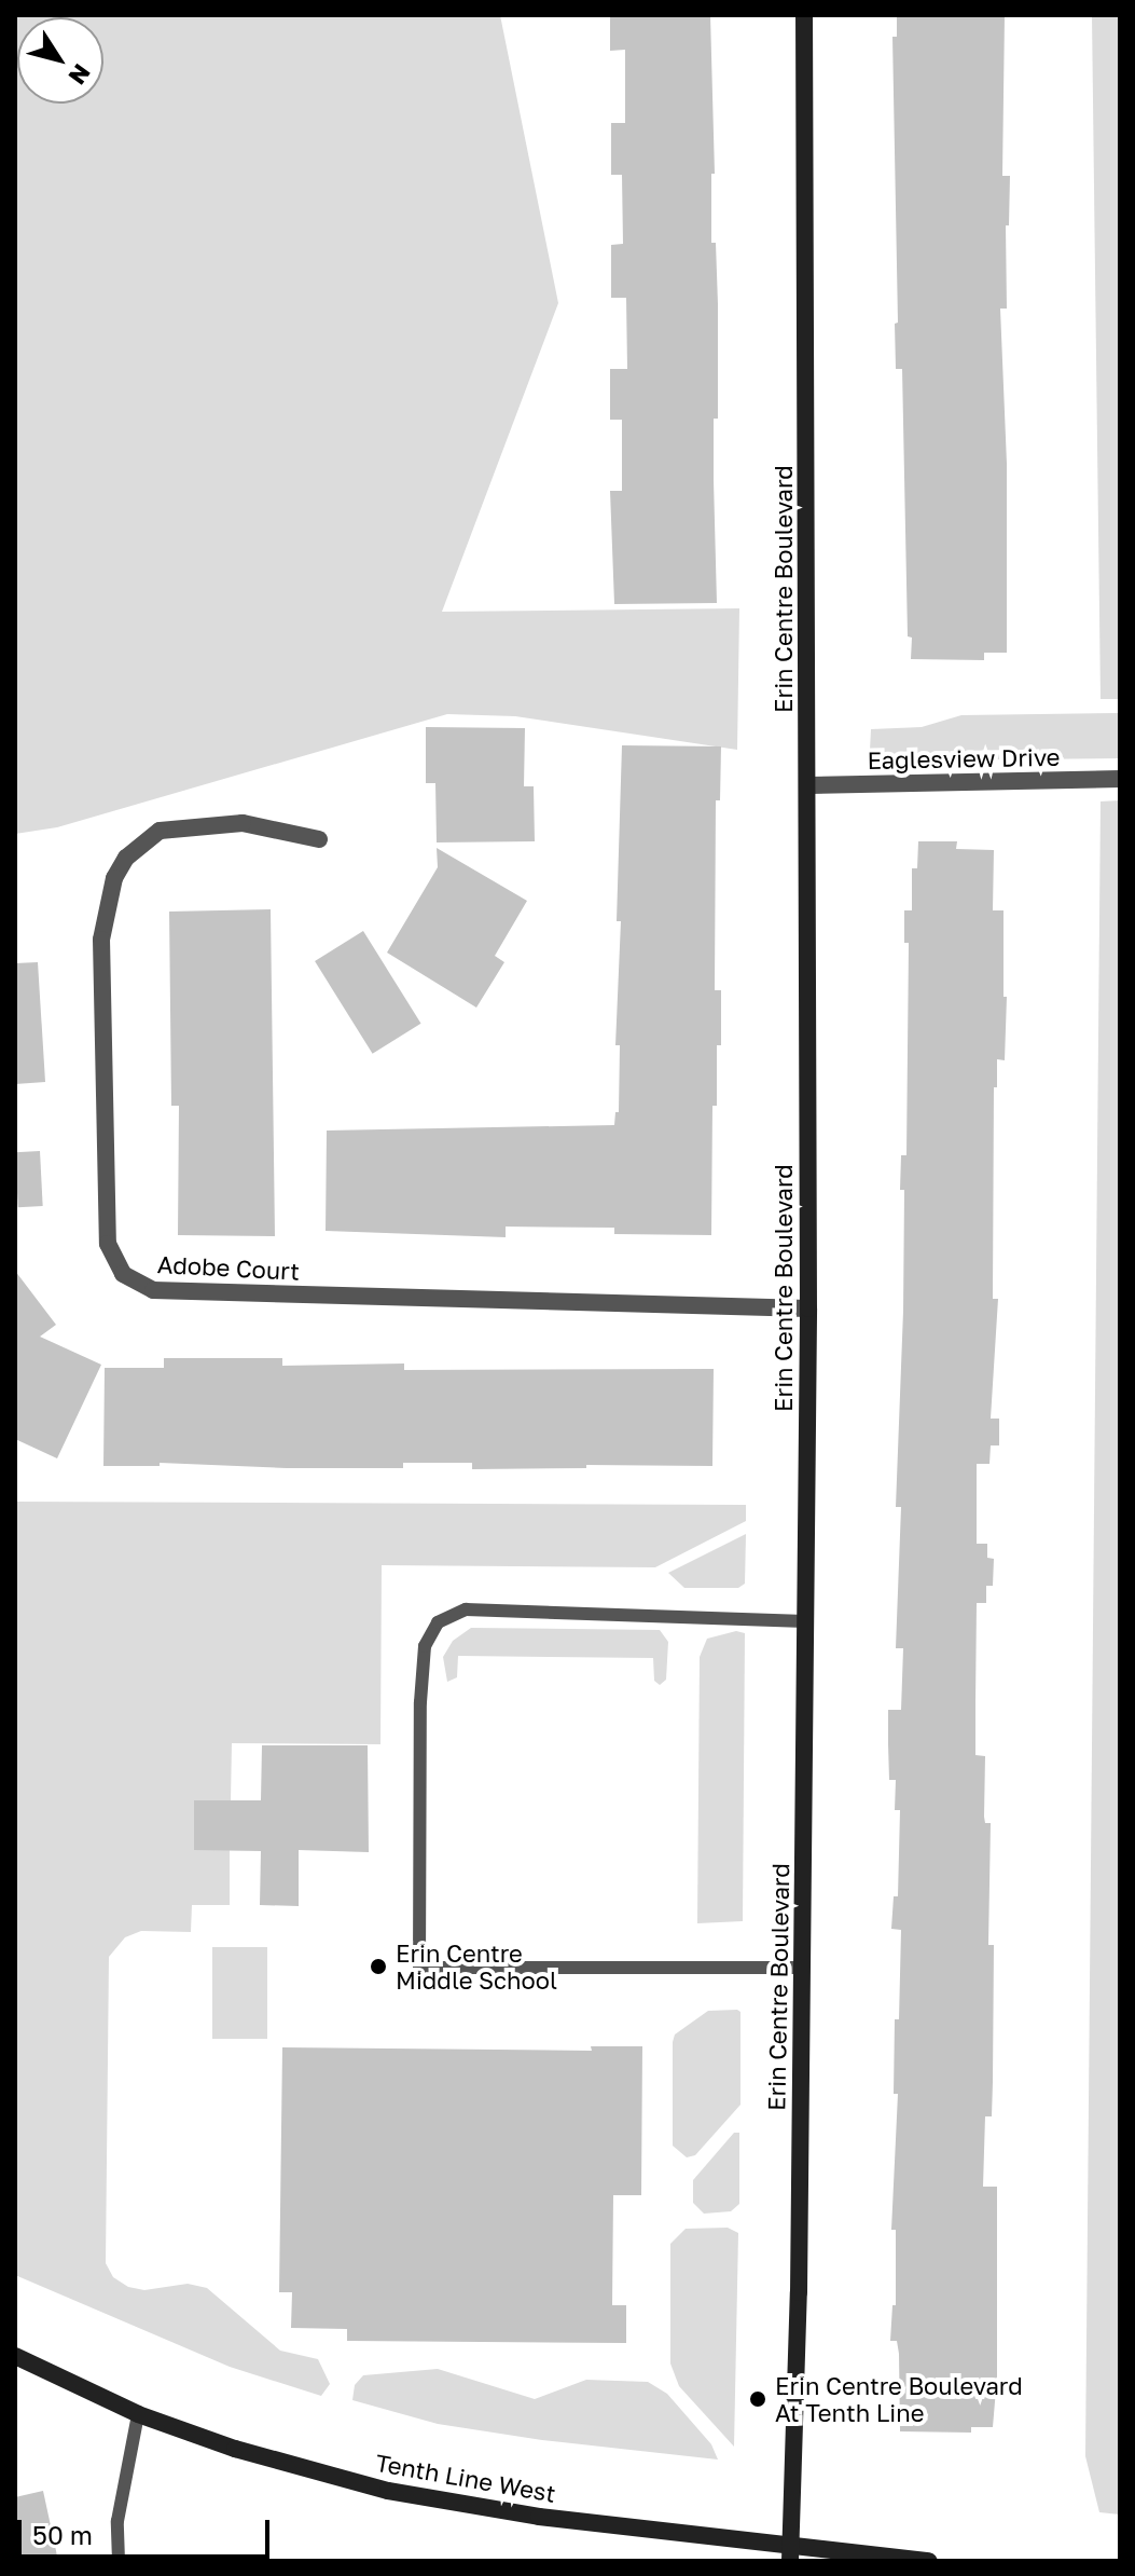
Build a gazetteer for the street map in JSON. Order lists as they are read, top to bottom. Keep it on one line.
{"streets":{"street":["Erin Centre Boulevard","Eaglesview Drive","Adobe Court","Tenth Line West"]},"crossings":[["Erin Centre Boulevard","Eaglesview Drive"],["Erin Centre Boulevard","Adobe Court"],["Erin Centre Boulevard","Tenth Line West"]],"places":["Erin Centre Middle School","Erin Centre Boulevard At Tenth Line"],"scale_bar":"50 m","north":"bottom right"}
